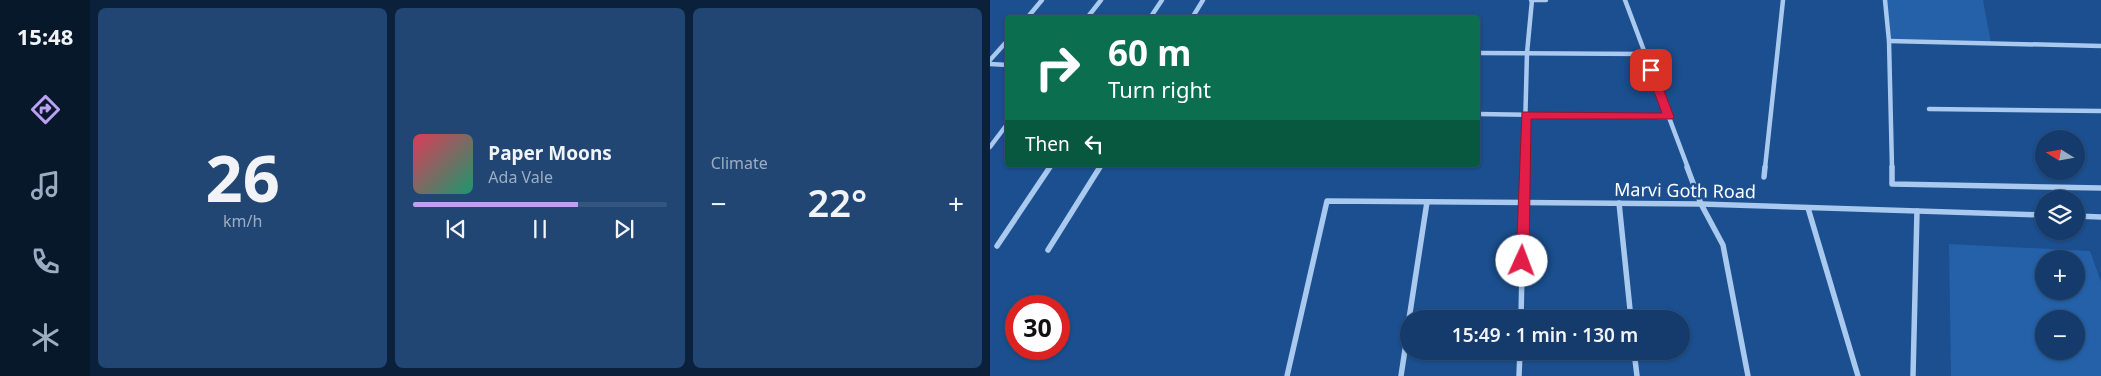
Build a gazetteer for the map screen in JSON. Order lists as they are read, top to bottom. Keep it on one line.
{"streets":{"street":["Marvi Goth Road"]},"north":"left","page":{"tabs":"15:48","tile":[["26","km/h"],"Climate"],"turn":["60 m","Turn right"],"then":"Then","map_buttons":["+","−"],"song":["Paper Moons","Ada Vale"],"heat":["−","22°","+"],"limit":"30","trip":"15:49 · 1 min · 130 m"}}
